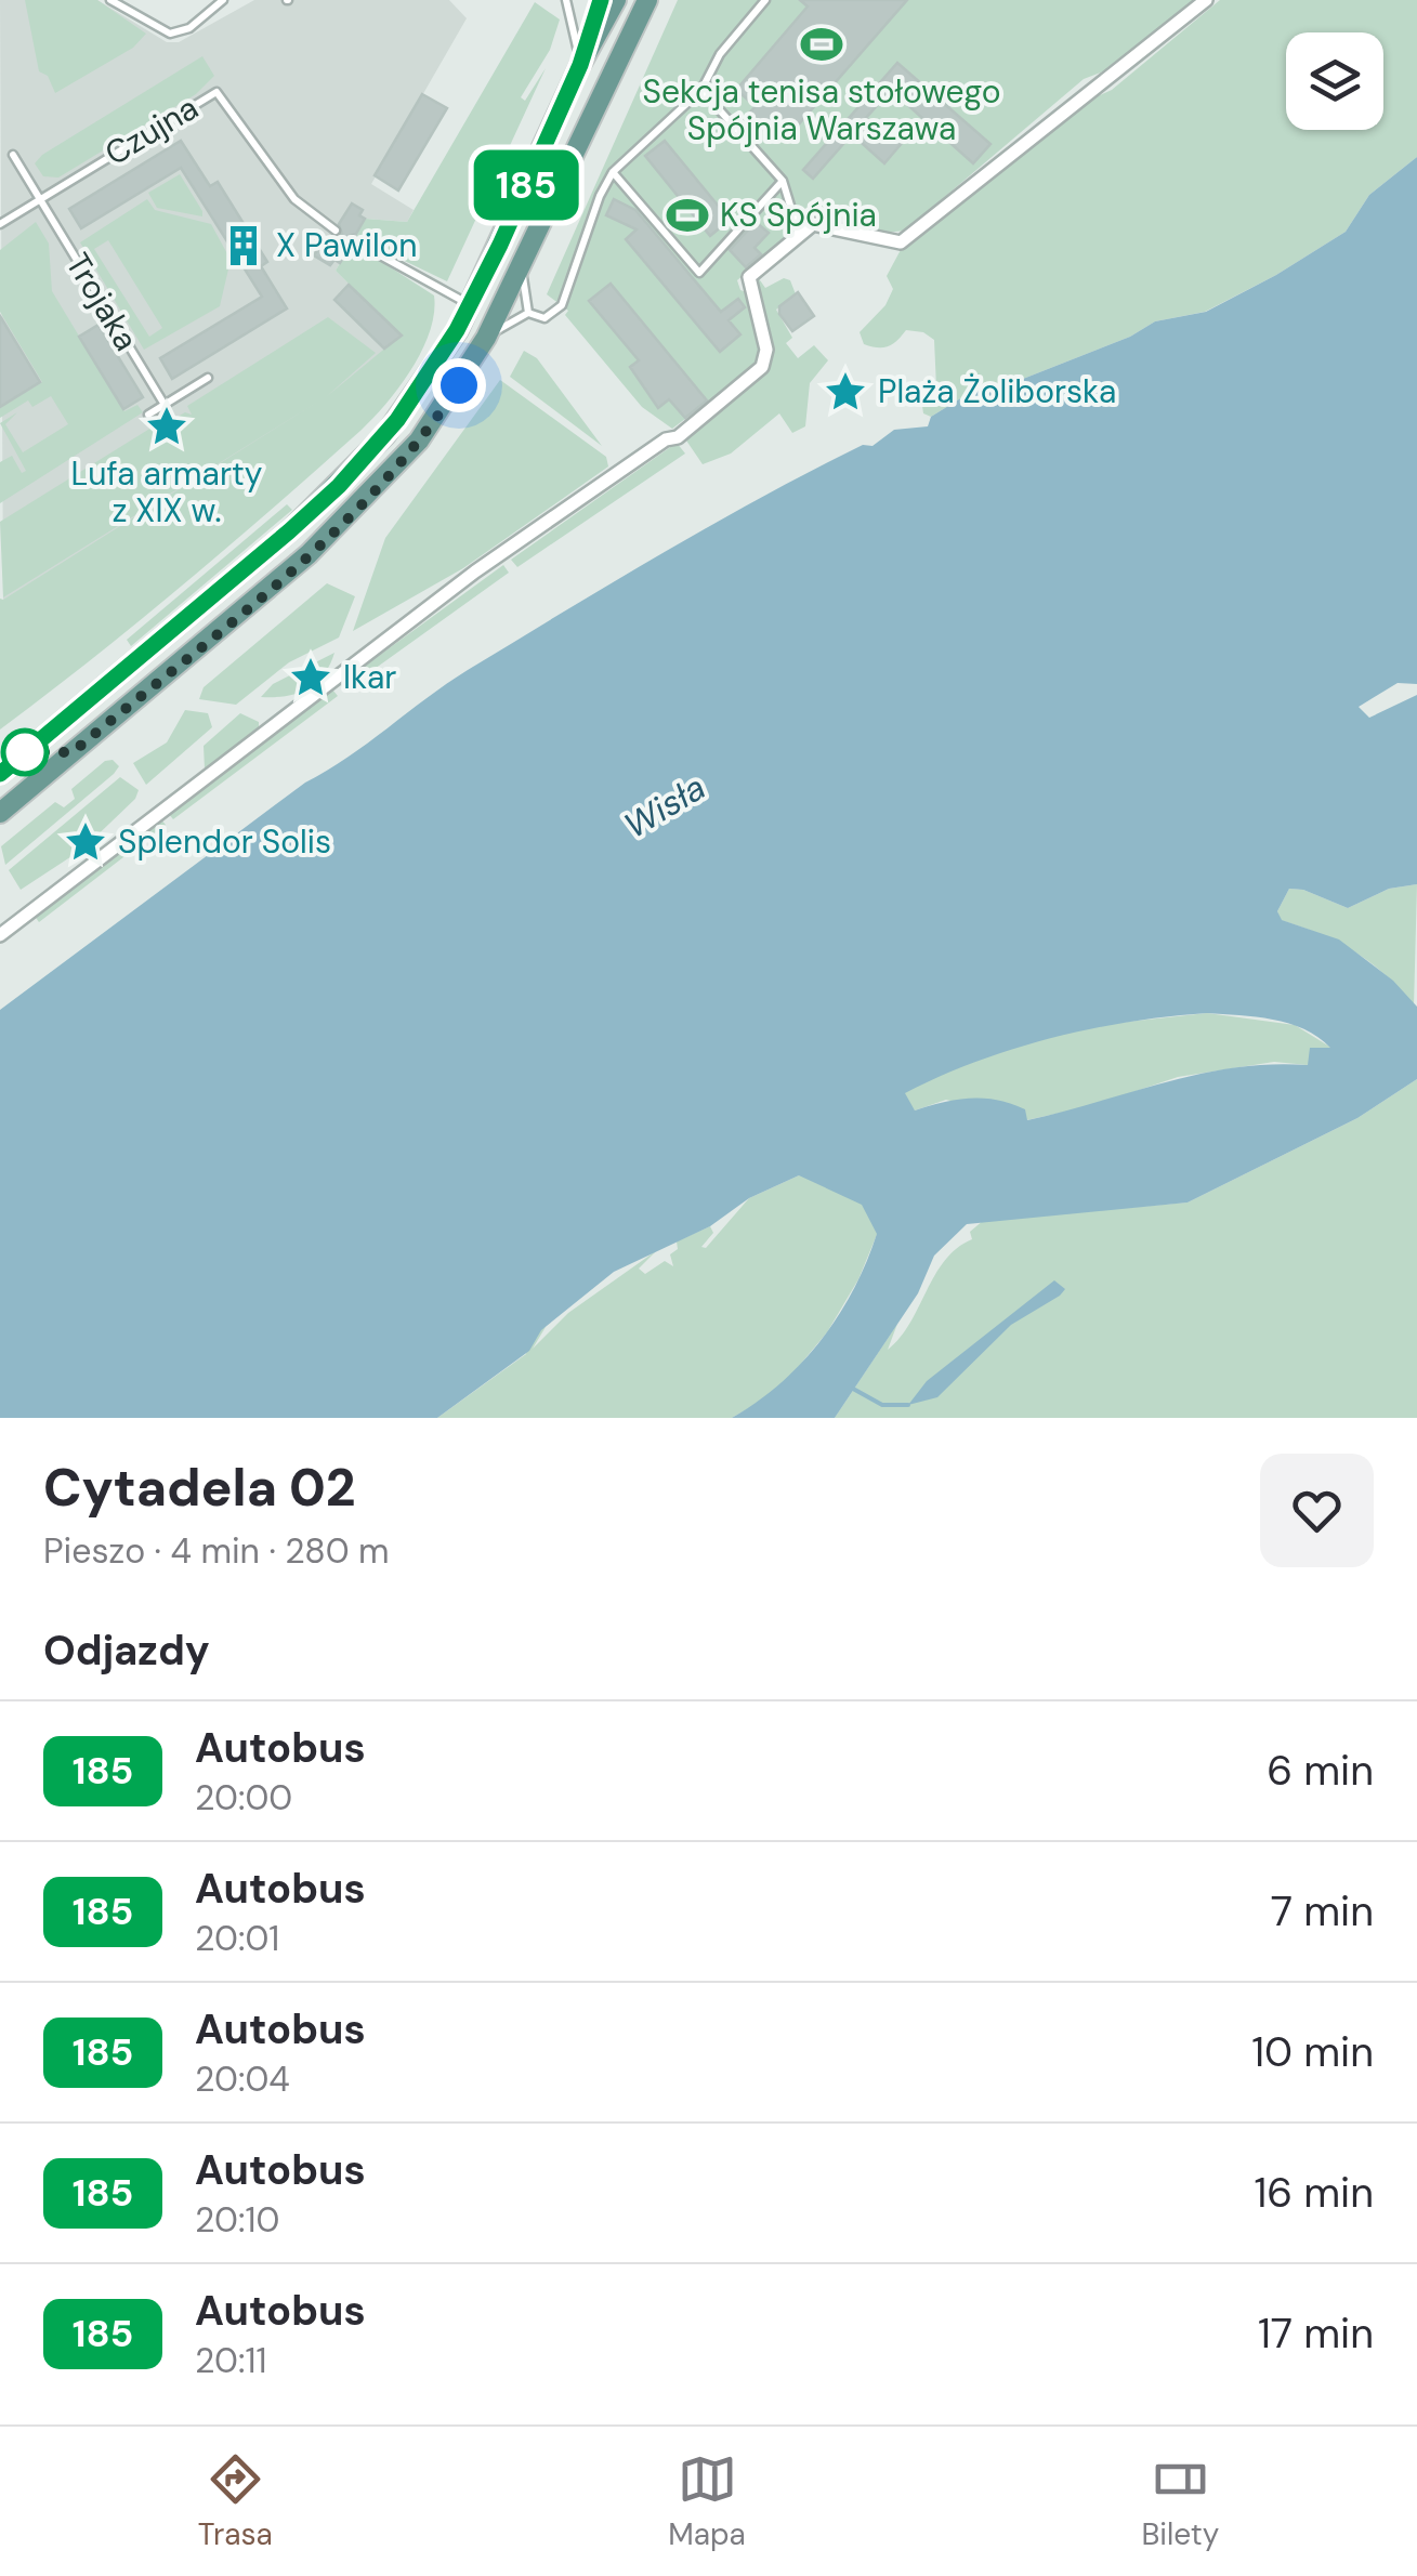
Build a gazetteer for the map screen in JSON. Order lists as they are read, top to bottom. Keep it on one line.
{"streets":{"lane":["Czujna","Trojaka"]},"crossings":[["Czujna","Trojaka"]],"water":["Wisła"],"places":{"sports":["Sekcja tenisa stołowego Spójnia Warszawa","KS Spójnia"],"building":["X Pawilon"],"place":["Plaża Żoliborska","Lufa armarty z XIX w.","Ikar","Splendor Solis"]},"lines":["bus line 185"],"page":{"on_map":"185","heading":[["Cytadela 02","Pieszo · 4 min · 280 m"],"Odjazdy"],"list":[{"mark":"185","name":"Autobus","note":"20:00","value":"6 min"},{"mark":"185","name":"Autobus","note":"20:01","value":"7 min"},{"mark":"185","name":"Autobus","note":"20:04","value":"10 min"},{"mark":"185","name":"Autobus","note":"20:10","value":"16 min"},{"mark":"185","name":"Autobus","note":"20:11","value":"17 min"}],"tabs":["Trasa","Mapa","Bilety"]}}
